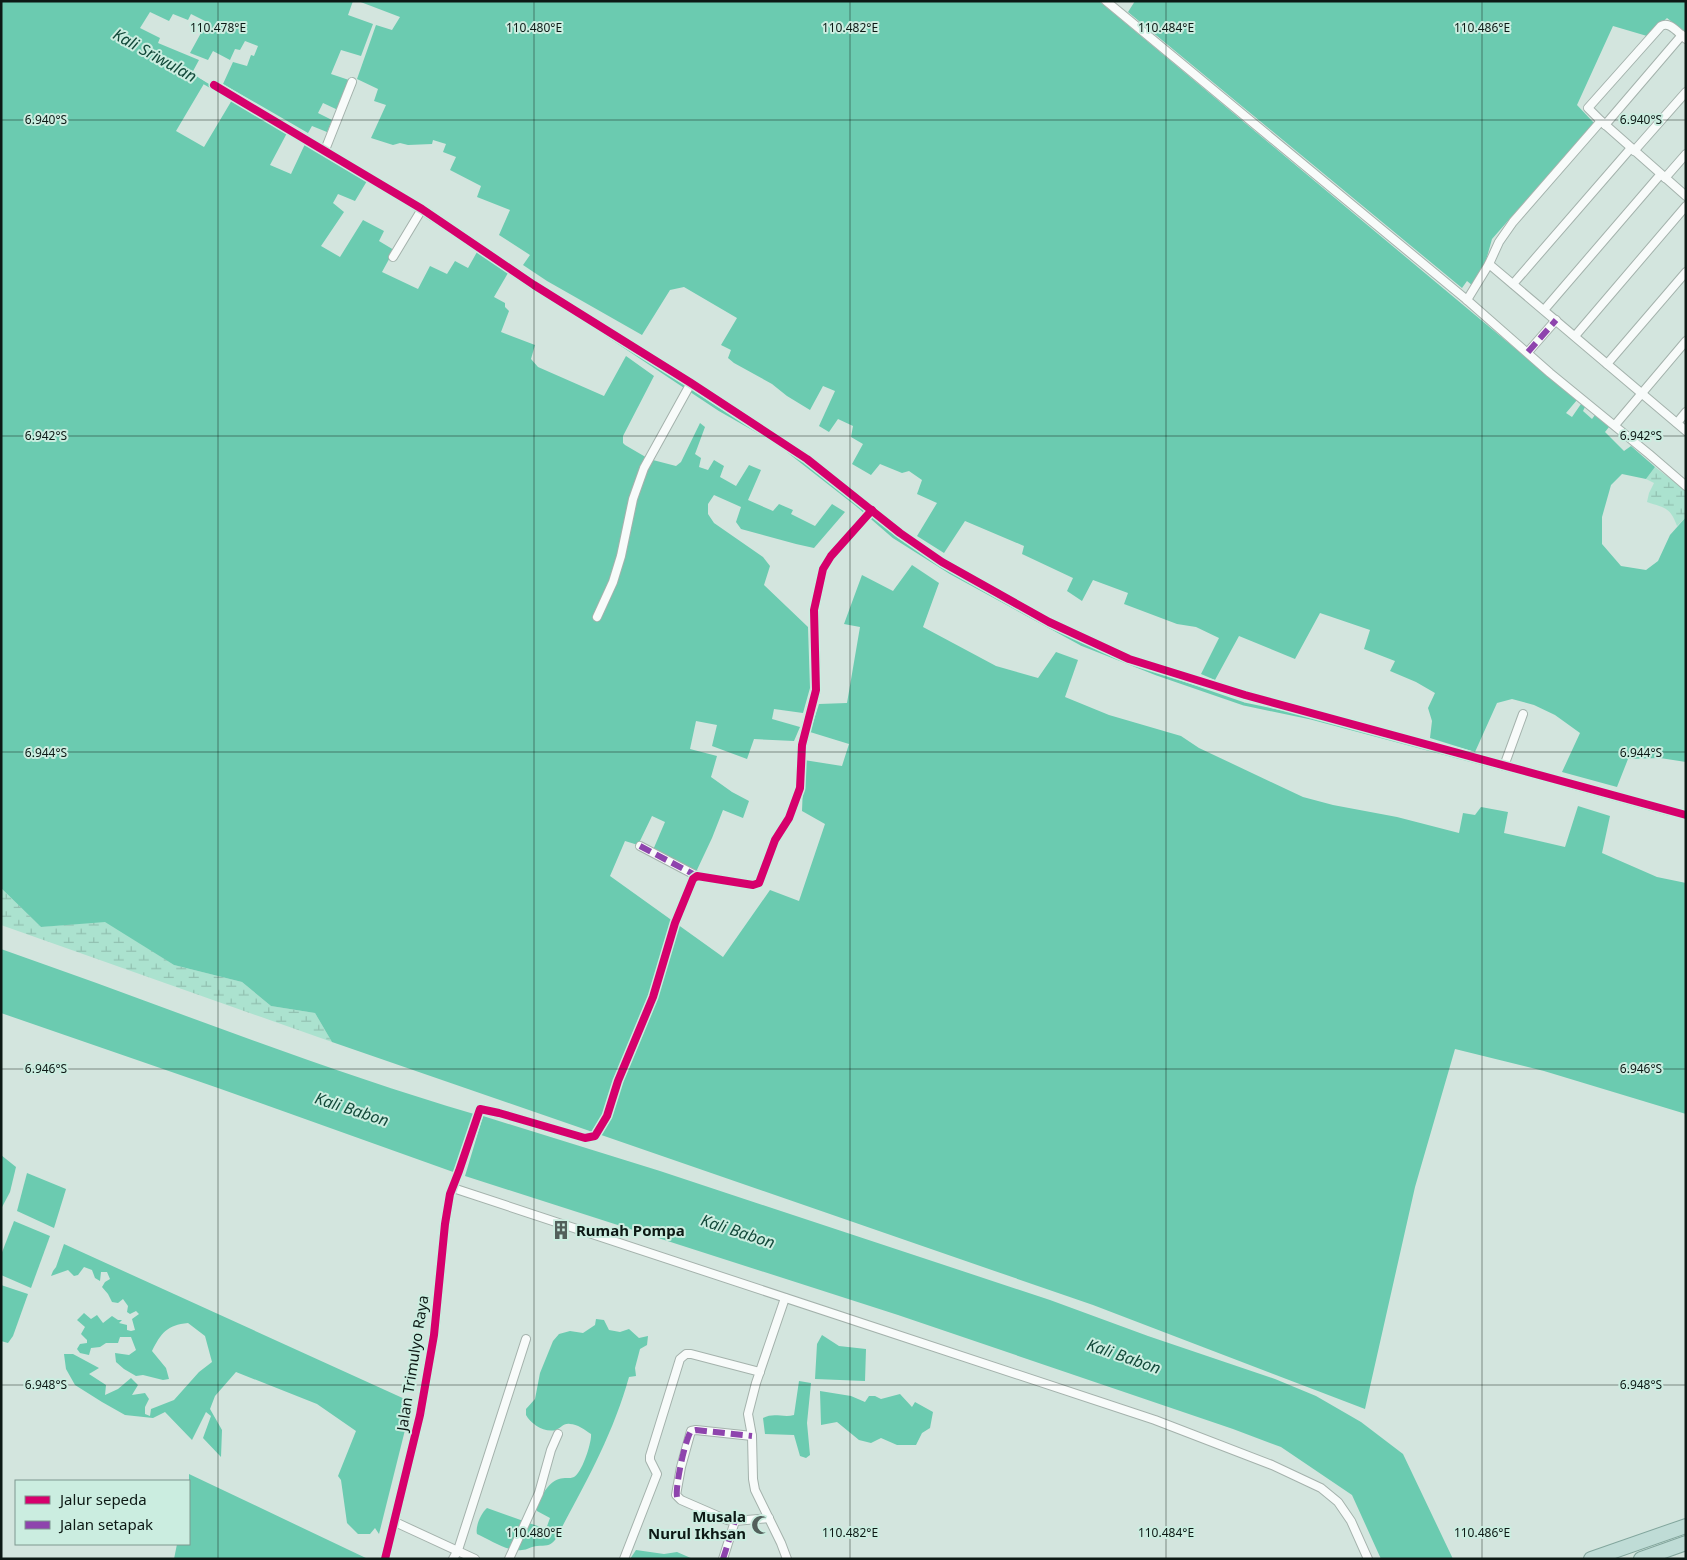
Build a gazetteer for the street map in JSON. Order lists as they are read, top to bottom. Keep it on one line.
{"streets":{"street":["Jalan Trimulyo Raya"]},"water":["Kali Sriwulan","Kali Babon"],"places":{"building":["Rumah Pompa"],"mosque":["Musala Nurul Ikhsan"]},"legend":["Jalur sepeda","Jalan setapak"],"coordinates":["110.478°E","110.480°E","110.482°E","110.484°E","110.486°E","6.940°S","6.942°S","6.944°S","6.946°S","6.948°S"]}
